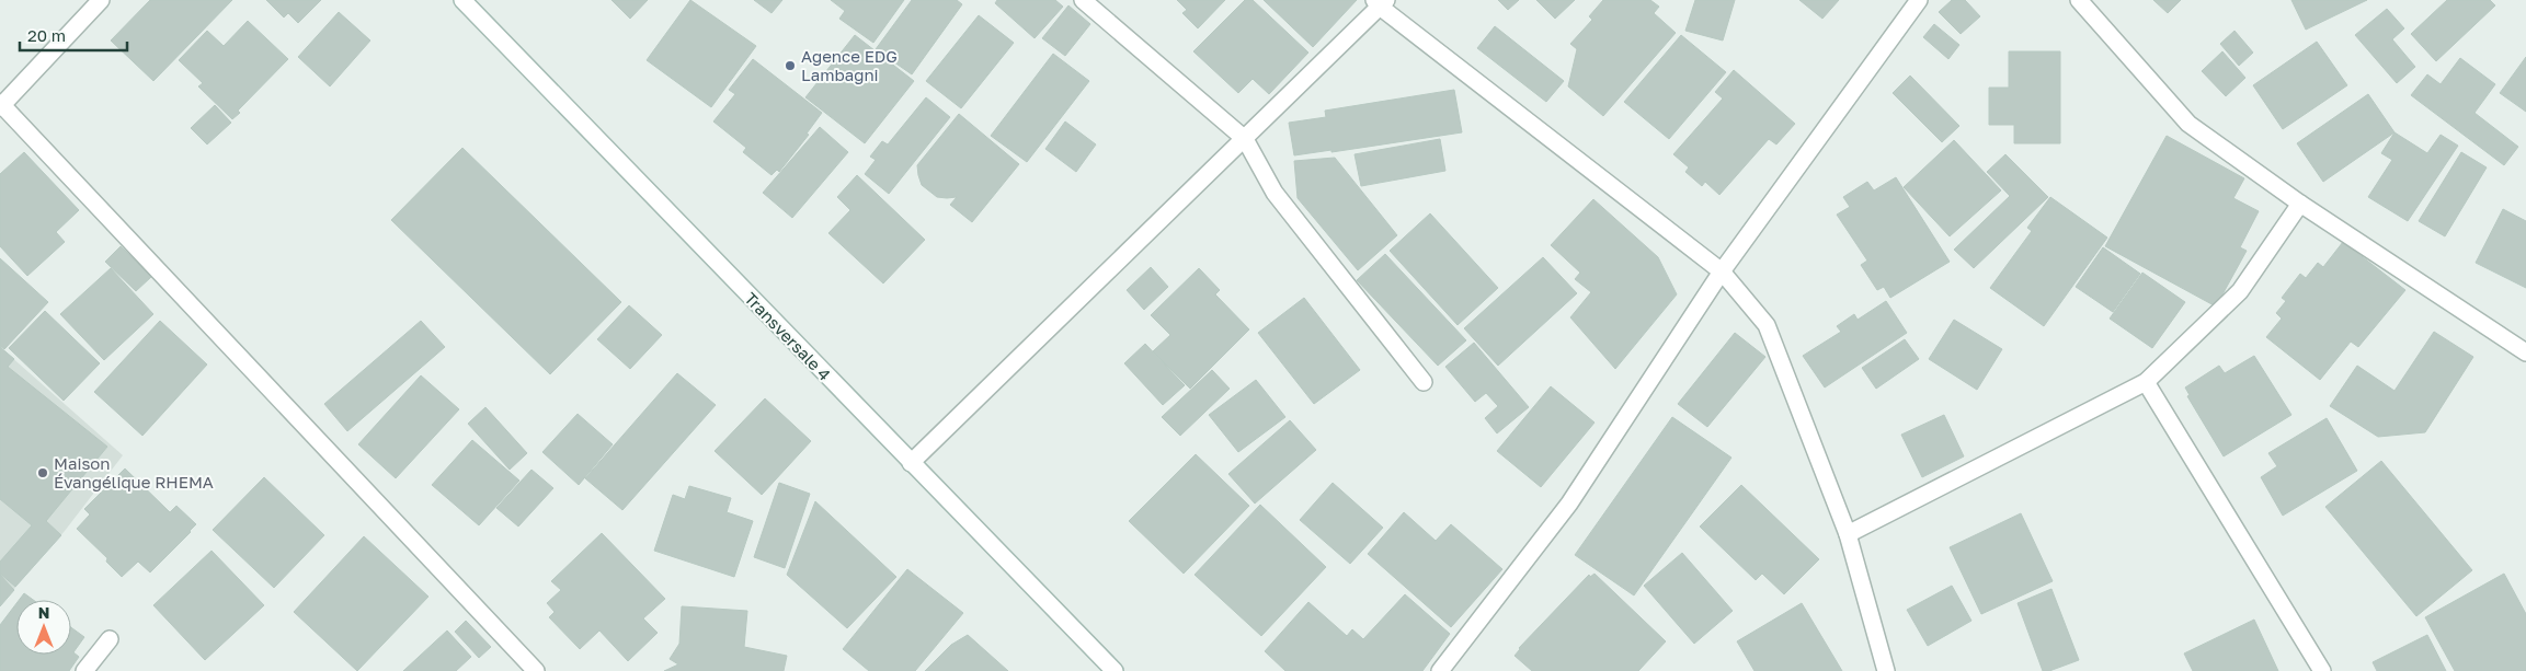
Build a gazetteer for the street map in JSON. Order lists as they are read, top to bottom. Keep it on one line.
{"streets":{"street":["Transversale 4"]},"places":["Agence EDG Lambagni","Maison Évangélique RHEMA"],"scale_bar":"20 m","north":"top"}
